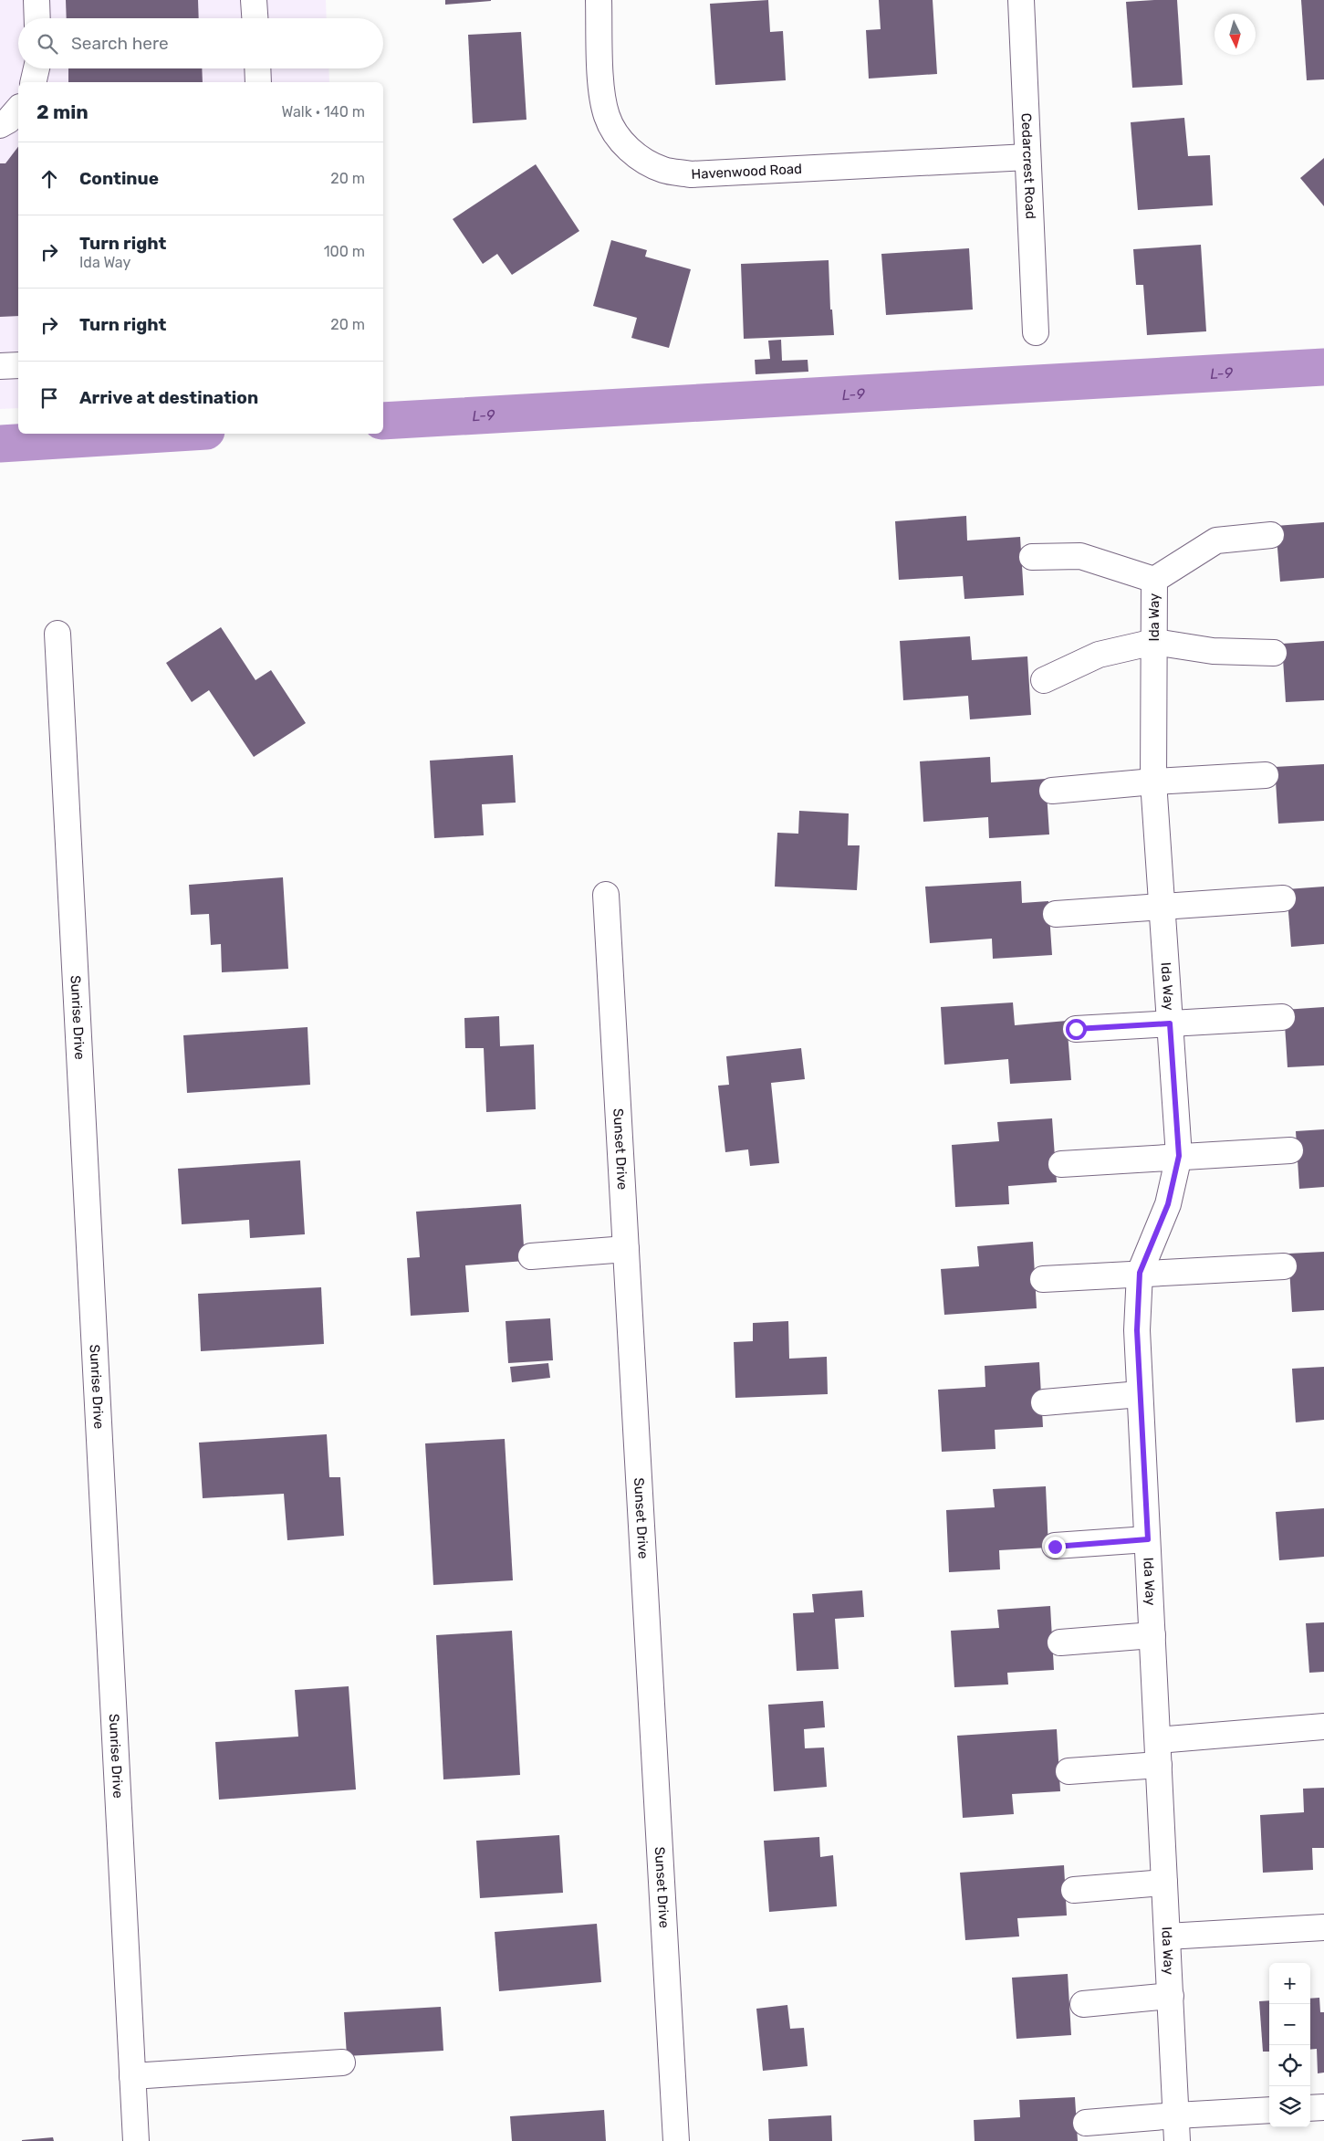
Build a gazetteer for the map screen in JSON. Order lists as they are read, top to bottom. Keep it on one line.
{"streets":{"street":["Cedarcrest Road","Havenwood Road","Ida Way","Sunrise Drive","Sunset Drive"]},"crossings":[["Cedarcrest Road","Havenwood Road"]],"water":["L-9"],"north":"bottom","page":{"search":"Search here","heading":["2 min","Walk · 140 m"],"list":[["Continue","20 m"],["Turn right","Ida Way","100 m"],["Turn right","20 m"],"Arrive at destination"],"map_buttons":["+","−"]}}
